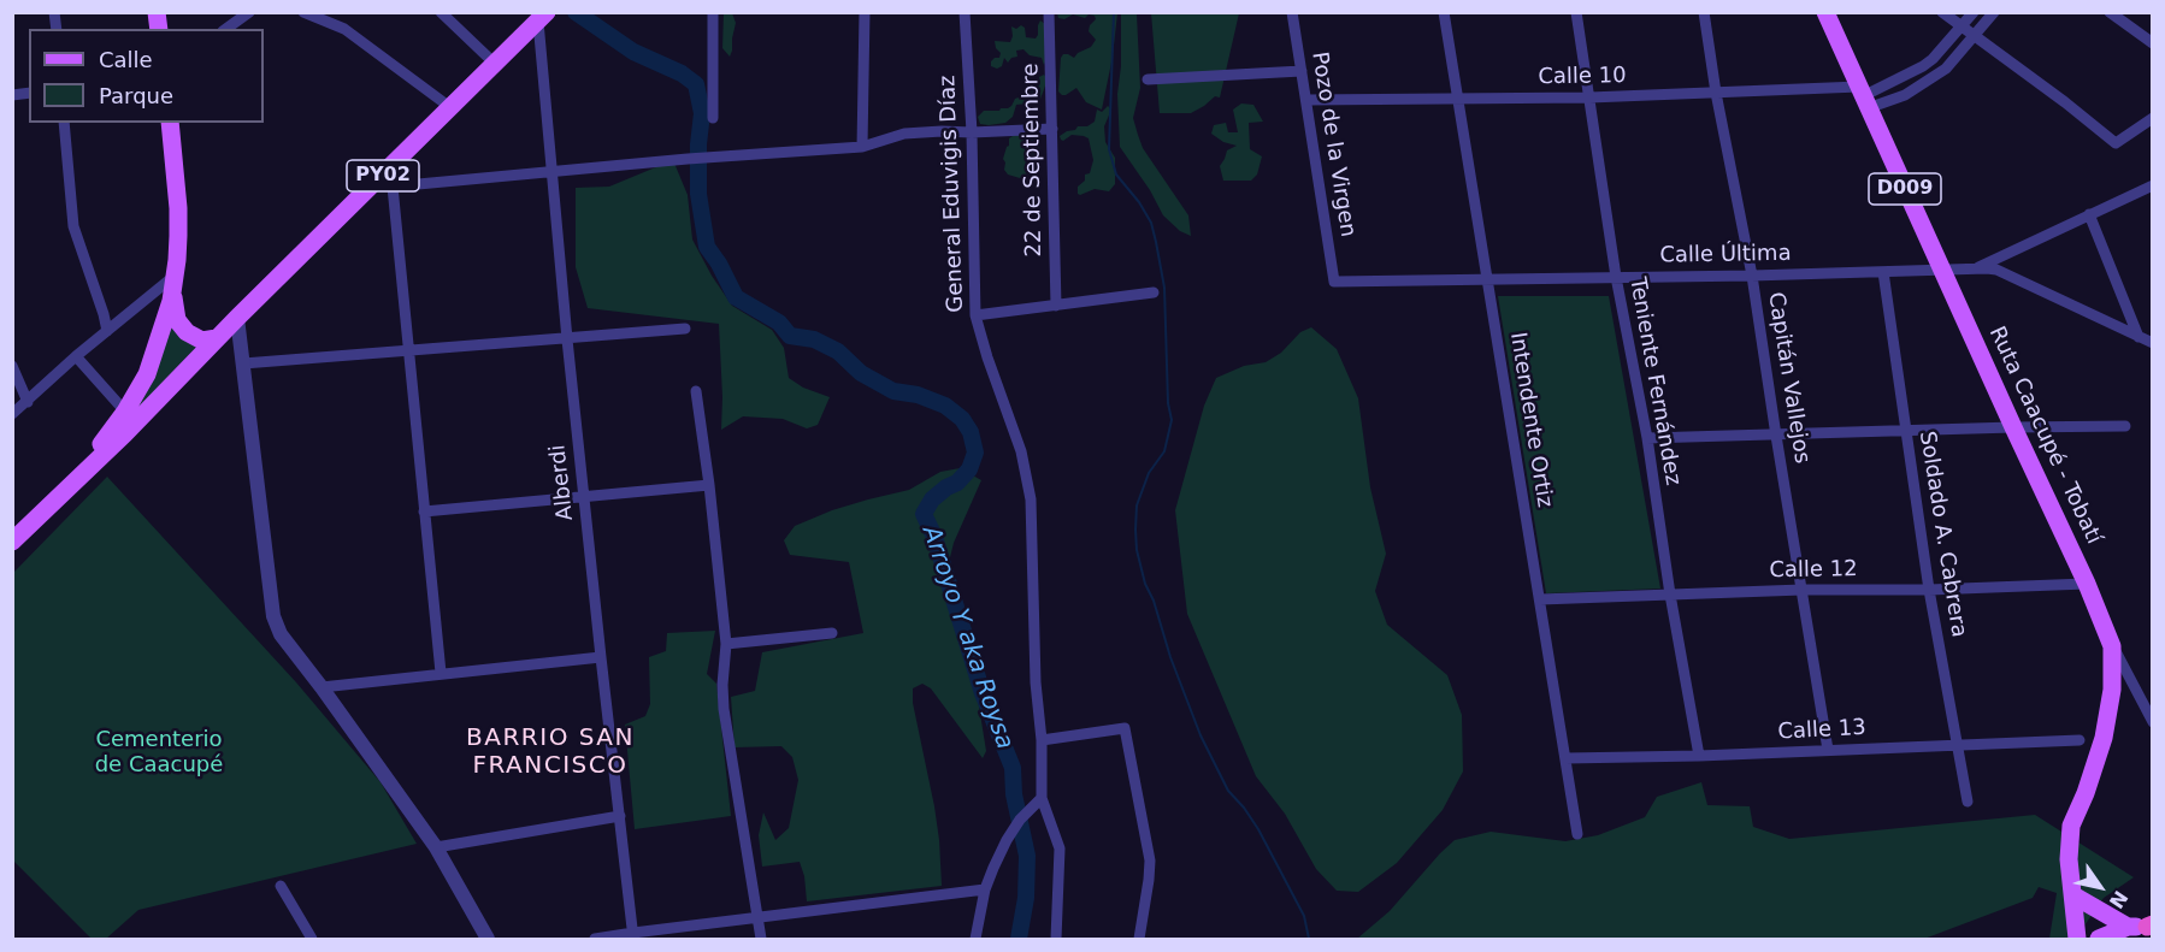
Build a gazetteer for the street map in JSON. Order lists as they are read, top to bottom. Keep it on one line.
{"streets":{"main road":["PY02","D009","Ruta Caacupé - Tobatí"],"street":["Calle 10","Pozo de la Virgen","22 de Septiembre","General Eduvigis Díaz","Calle Última","Capitán Vallejos","Teniente Fernández","Intendente Ortiz","Alberdi","Soldado A. Cabrera","Calle 12","Calle 13"]},"crossings":[["Calle 10","Pozo de la Virgen"],["Calle 10","Capitán Vallejos"],["Calle 10","Teniente Fernández"],["Calle 10","Intendente Ortiz"],["Calle 10","Ruta Caacupé - Tobatí"],["Pozo de la Virgen","Calle Última"],["PY02","Alberdi"],["Calle Última","Capitán Vallejos"],["Calle Última","Teniente Fernández"],["Calle Última","Intendente Ortiz"],["Calle Última","Ruta Caacupé - Tobatí"],["Calle Última","Soldado A. Cabrera"],["Capitán Vallejos","Calle 12"],["Capitán Vallejos","Calle 13"],["Teniente Fernández","Calle 12"],["Teniente Fernández","Calle 13"],["Intendente Ortiz","Calle 12"],["Intendente Ortiz","Calle 13"],["Ruta Caacupé - Tobatí","Calle 12"],["Soldado A. Cabrera","Calle 12"],["Soldado A. Cabrera","Calle 13"]],"districts":["BARRIO SAN FRANCISCO"],"water":["Arroyo Y aka Roysa"],"parks":["Cementerio de Caacupé"],"legend":["Calle","Parque"],"north":"bottom right"}
